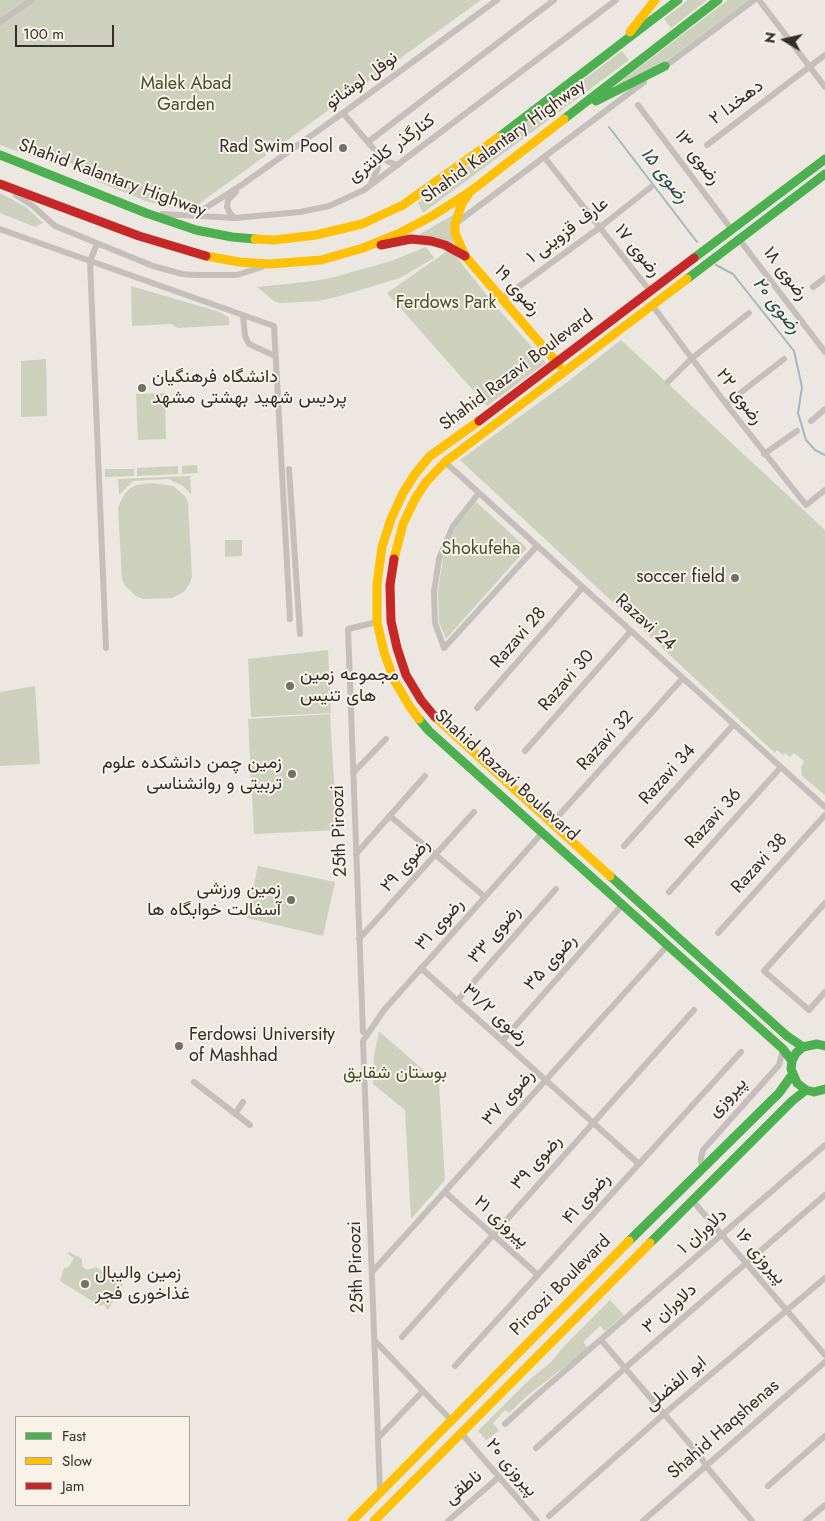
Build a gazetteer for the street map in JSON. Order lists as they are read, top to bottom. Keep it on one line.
{"streets":{"main road":["Shahid Kalantary Highway","رضوی ۱۹","Shahid Razavi Boulevard","Piroozi Boulevard"],"street":["نوفل لوشاتو","دهخدا ۲","کنارگذر کلانتری","رضوی ۱۳","عارف قزوینی ۱","رضوی ۱۷","رضوی ۱۸","رضوی ۲۲","Razavi 24","Razavi 28","Razavi 30","Razavi 32","Razavi 34","Razavi 36","25th Piroozi","Razavi 38","رضوی ۲۹","رضوی ۳۱","رضوی ۳۳","رضوی ۳۵","رضوی ۳۱/۲","رضوی ۳۷","پیروزی","رضوی ۳۹","رضوی ۴۱","پیروزی ۲۱","دلاوران ۱","پیروزی ۱۶","دلاوران ۳","ابو الفضلی","Shahid Haqshenas","پیروزی ۲۰","ناطقی"]},"crossings":[["نوفل لوشاتو","کنارگذر کلانتری"],["Shahid Kalantary Highway","کنارگذر کلانتری"],["رضوی ۱۳","Shahid Razavi Boulevard"],["عارف قزوینی ۱","رضوی ۱۷"],["عارف قزوینی ۱","رضوی ۱۹"],["رضوی ۱۷","Shahid Razavi Boulevard"],["رضوی ۱۸","Shahid Razavi Boulevard"],["رضوی ۱۹","Shahid Razavi Boulevard"],["Shahid Razavi Boulevard","رضوی ۲۲"],["Shahid Razavi Boulevard","Razavi 24"],["Shahid Razavi Boulevard","Razavi 32"],["Shahid Razavi Boulevard","25th Piroozi"],["Shahid Razavi Boulevard","رضوی ۳۱"],["Shahid Razavi Boulevard","رضوی ۳۵"],["Shahid Razavi Boulevard","رضوی ۳۷"],["Shahid Razavi Boulevard","پیروزی"],["Razavi 24","Razavi 28"],["Razavi 24","Razavi 30"],["Razavi 24","Razavi 32"],["Razavi 24","Razavi 34"],["Razavi 24","Razavi 36"],["25th Piroozi","رضوی ۲۹"],["25th Piroozi","رضوی ۳۱"],["25th Piroozi","رضوی ۳۷"],["25th Piroozi","Piroozi Boulevard"],["رضوی ۳۱","رضوی ۳۱/۲"],["رضوی ۳۳","رضوی ۳۱/۲"],["رضوی ۳۵","رضوی ۳۱/۲"],["رضوی ۳۱/۲","رضوی ۳۷"],["رضوی ۳۱/۲","رضوی ۳۹"],["رضوی ۳۱/۲","رضوی ۴۱"],["رضوی ۳۷","پیروزی ۲۱"],["پیروزی","Piroozi Boulevard"],["رضوی ۳۹","پیروزی ۲۱"],["رضوی ۴۱","پیروزی ۲۱"],["دلاوران ۱","پیروزی ۱۶"],["پیروزی ۱۶","Piroozi Boulevard"],["پیروزی ۱۶","دلاوران ۳"],["پیروزی ۱۶","ابو الفضلی"],["Piroozi Boulevard","پیروزی ۲۰"],["پیروزی ۲۰","ناطقی"]],"water":["رضوی ۱۵","رضوی ۲۰"],"parks":["Malek Abad Garden","Ferdows Park","Shokufeha","بوستان شقایق"],"places":["Rad Swim Pool","دانشگاه فرهنگیان پردیس شهید بهشتی مشهد","soccer field","مجموعه زمین های تنیس","زمین چمن دانشکده علوم تربیتی و روانشناسی","زمین ورزشی آسفالت خوابگاه ها","Ferdowsi University of Mashhad","زمین والیبال غذاخوری فجر"],"legend":["Fast","Slow","Jam"],"scale_bar":"100 m","north":"left"}
